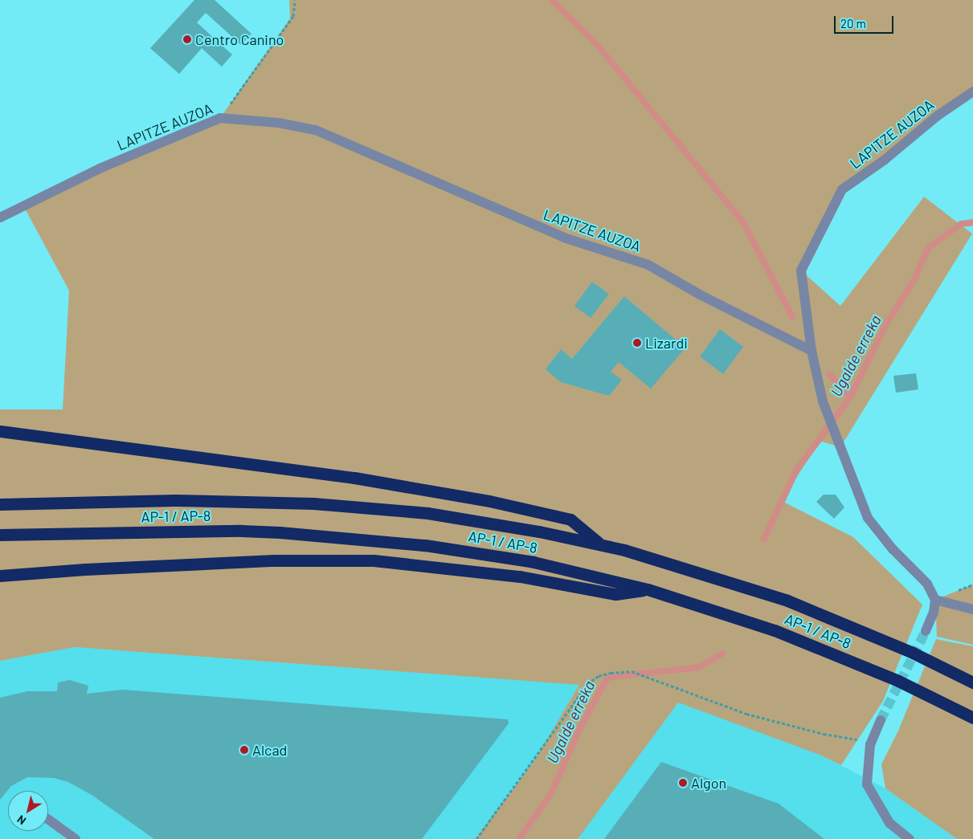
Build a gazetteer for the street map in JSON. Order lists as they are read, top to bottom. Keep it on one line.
{"streets":{"highway":["AP-1 / AP-8"],"street":["LAPITZE AUZOA"]},"water":["Ugalde erreka"],"places":["Centro Canino","Lizardi","Alcad","Algon"],"scale_bar":"20 m","north":"bottom left"}
